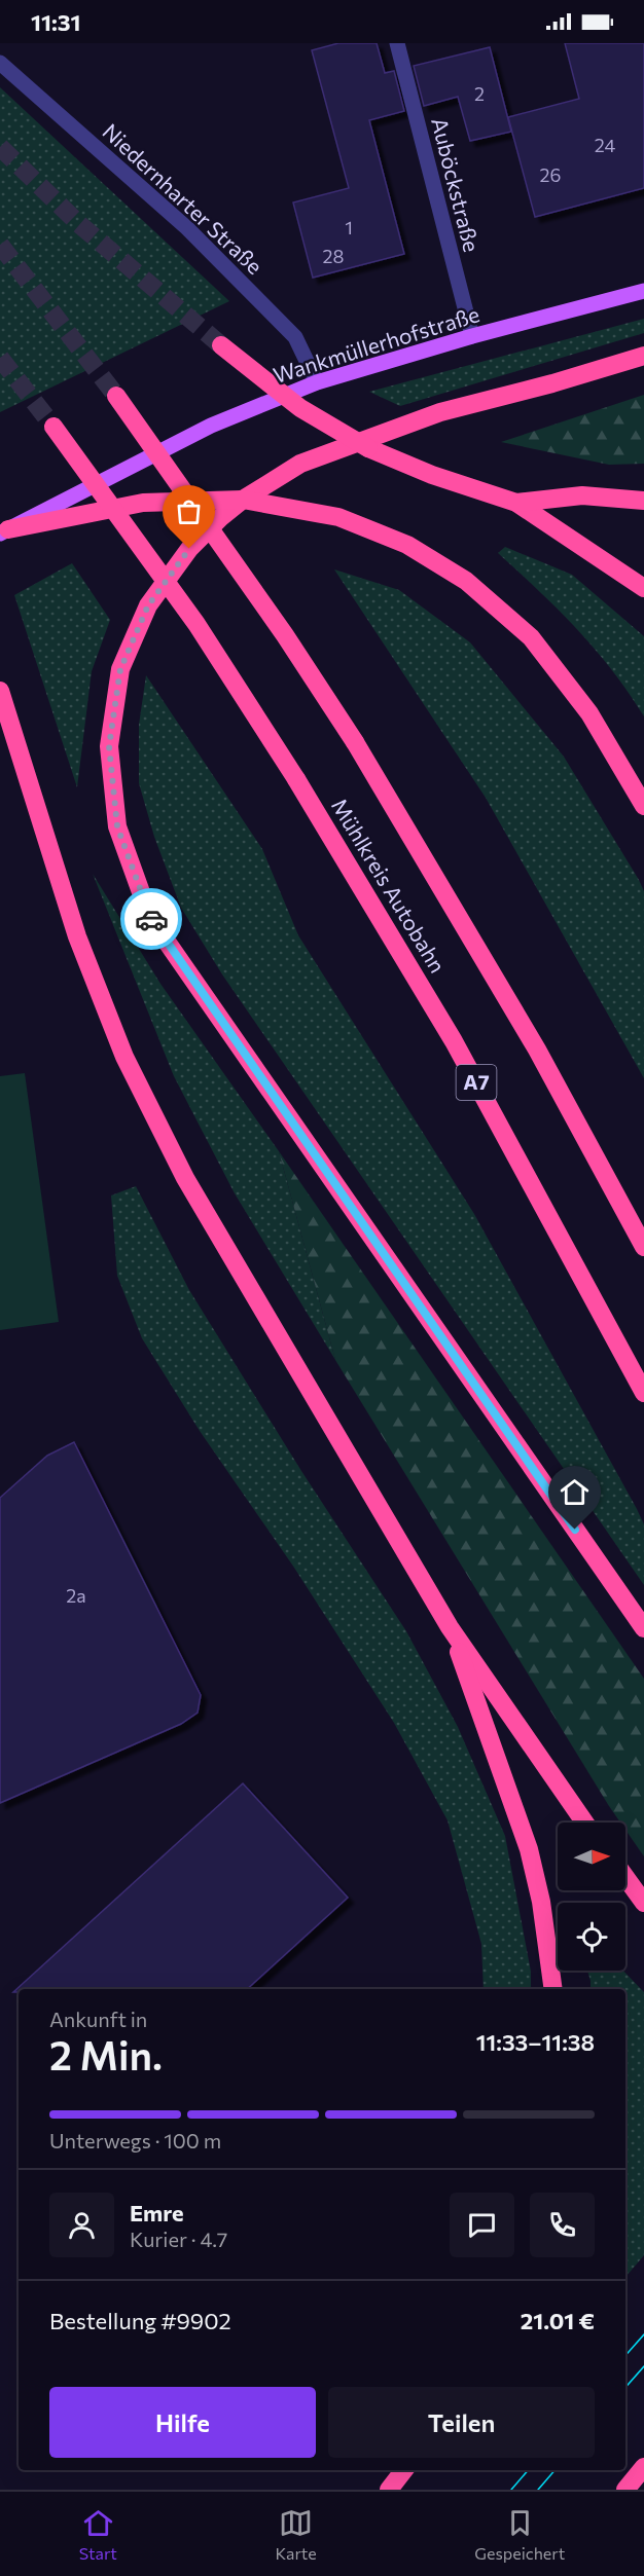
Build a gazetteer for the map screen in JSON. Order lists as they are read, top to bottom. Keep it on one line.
{"streets":{"highway":["Mühlkreis Autobahn","A7"],"main road":["Wankmüllerhofstraße"],"street":["Auböckstraße","Niedernharter Straße"]},"crossings":[["Auböckstraße","Wankmüllerhofstraße"],["Niedernharter Straße","Wankmüllerhofstraße"]],"house_numbers":["2","24","26","1","28","2a"],"north":"right","page":{"status":"11:31","heading":["2 Min.","Ankunft in","11:33–11:38"],"panel":["Emre","Kurier · 4.7","Bestellung #9902","21.01 €"],"bar":"Unterwegs · 100 m","buttons":["Hilfe","Teilen"],"tabs":["Start","Karte","Gespeichert"]}}
